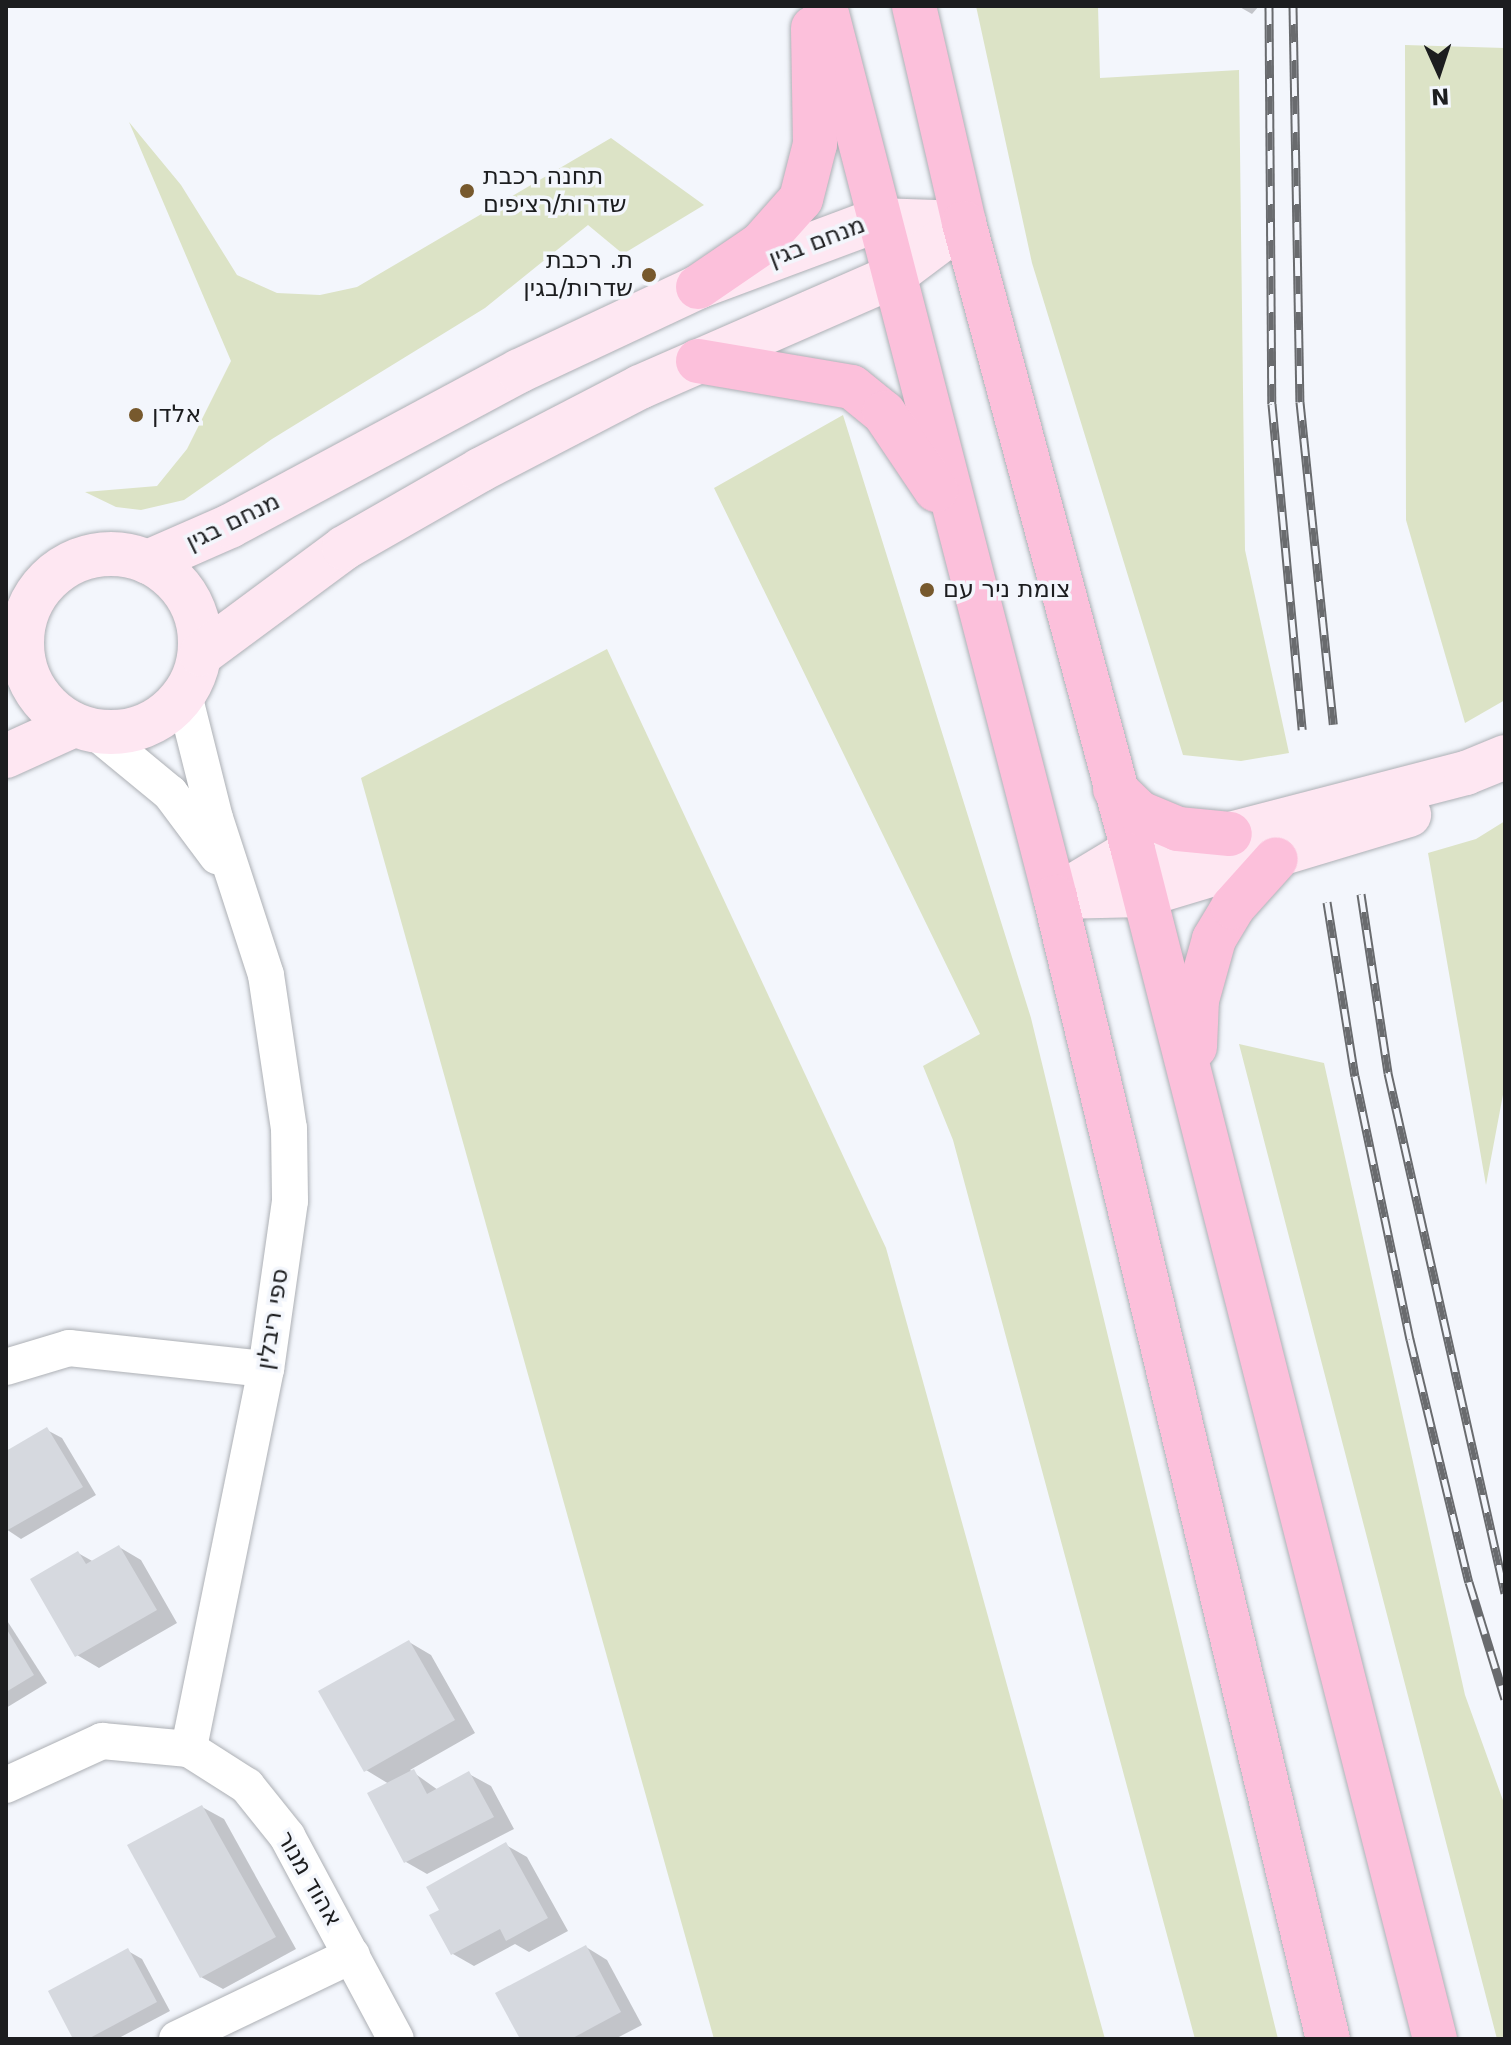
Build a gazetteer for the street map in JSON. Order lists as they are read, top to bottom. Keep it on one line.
{"streets":{"main road":["מנחם בגין"],"street":["ספי ריבלין","אהוד מנור"]},"crossings":[["מנחם בגין","ספי ריבלין"],["ספי ריבלין","אהוד מנור"]],"places":["תחנה רכבת שדרות/רציפים","ת. רכבת שדרות/בגין","אלדן","צומת ניר עם"],"north":"bottom"}
